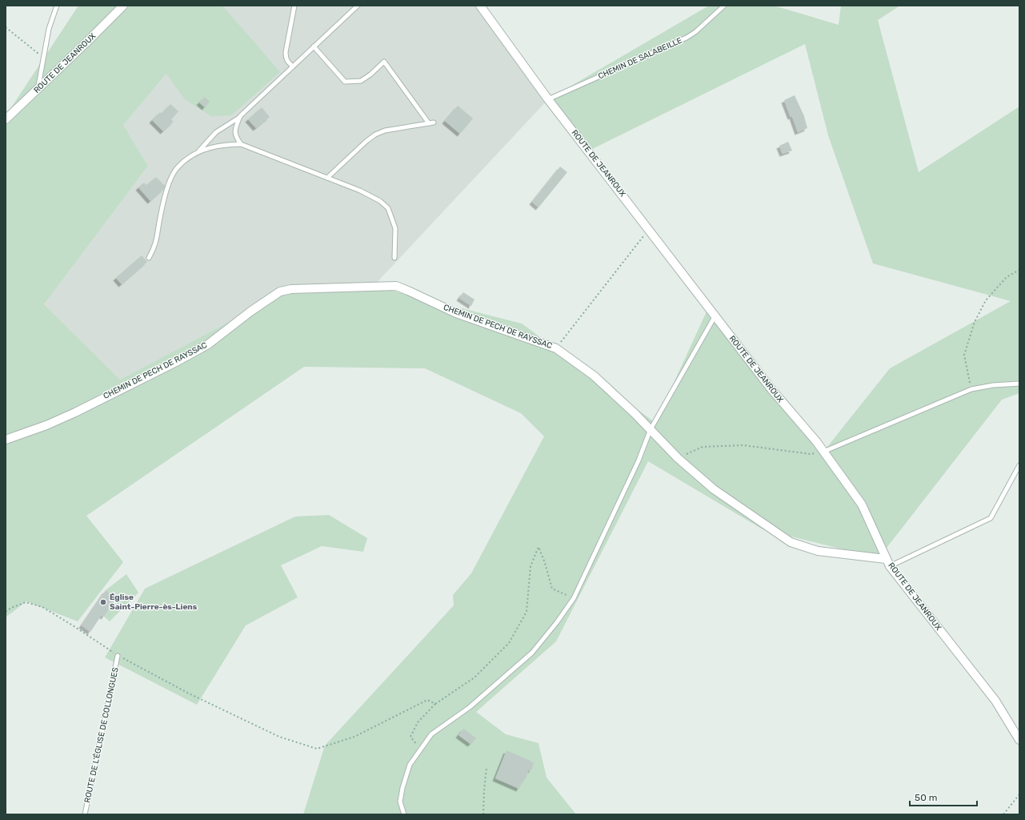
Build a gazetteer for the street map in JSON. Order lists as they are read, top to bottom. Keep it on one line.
{"streets":{"street":["ROUTE DE JEANROUX","CHEMIN DE PECH DE RAYSSAC"],"lane":["CHEMIN DE SALABEILLE","ROUTE DE L’ÉGLISE DE COLLONGUES"]},"crossings":[["CHEMIN DE SALABEILLE","ROUTE DE JEANROUX"],["ROUTE DE JEANROUX","CHEMIN DE PECH DE RAYSSAC"]],"places":["Église Saint-Pierre-ès-Liens"],"scale_bar":"50 m"}
